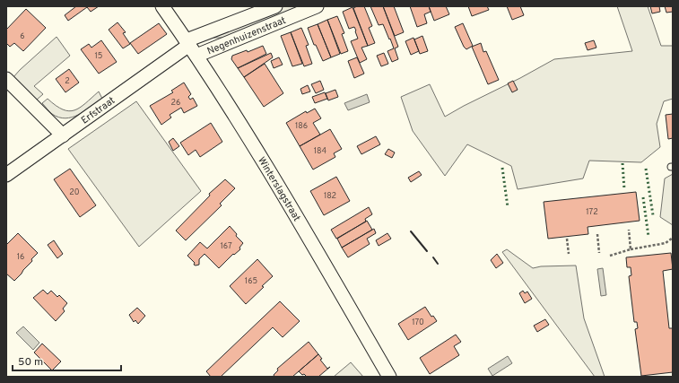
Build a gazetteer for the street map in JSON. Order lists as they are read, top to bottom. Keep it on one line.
{"streets":{"street":["Negenhuizenstraat","Erfstraat","Winterslagstraat"]},"crossings":[["Negenhuizenstraat","Erfstraat"],["Negenhuizenstraat","Winterslagstraat"],["Erfstraat","Winterslagstraat"]],"house_numbers":["6","15","2","26","186","184","20","182","172","167","16","165","170"],"scale_bar":"50 m"}
